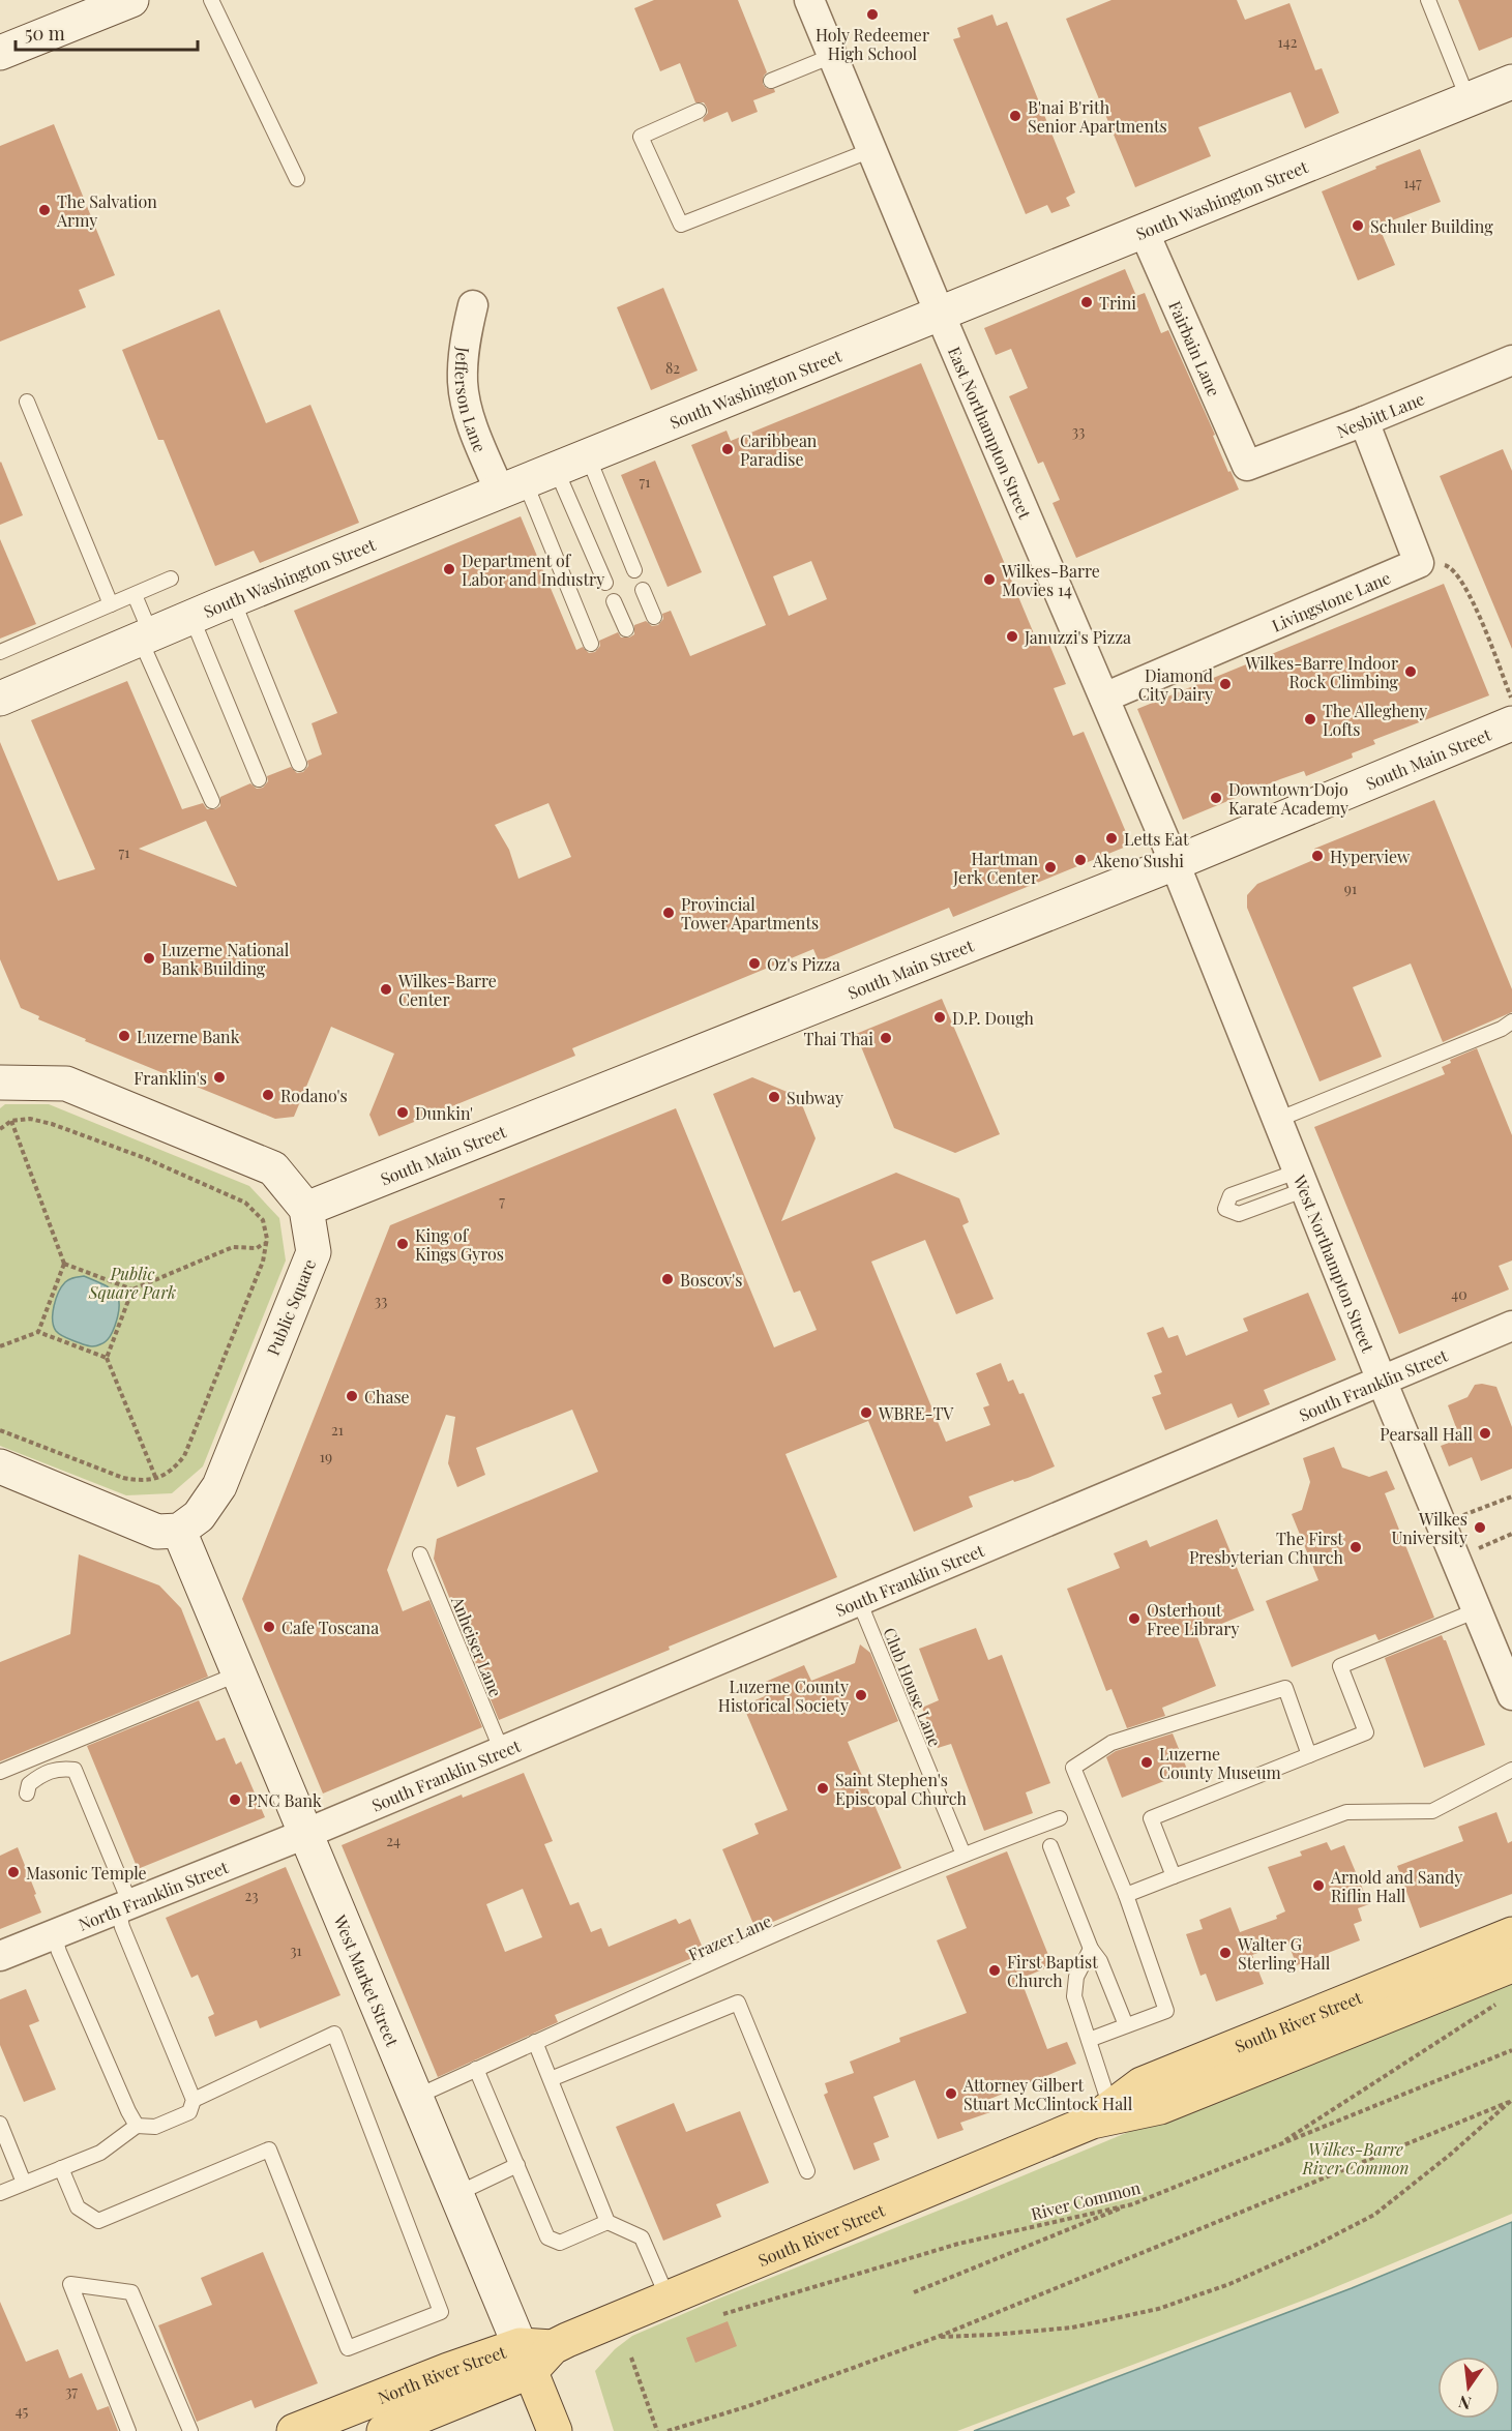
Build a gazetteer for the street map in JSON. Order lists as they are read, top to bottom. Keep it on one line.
{"streets":{"main road":["West Market Street","South River Street","North River Street"],"street":["South Washington Street","Fairbain Lane","Jefferson Lane","Nesbitt Lane","East Northampton Street","Livingstone Lane","South Main Street","West Northampton Street","Public Square","South Franklin Street","North Franklin Street"],"lane":["Anheiser Lane","Club House Lane","Frazer Lane"],"path":["River Common"]},"crossings":[["South Washington Street","Fairbain Lane"],["South Washington Street","Jefferson Lane"],["South Washington Street","East Northampton Street"],["Fairbain Lane","Nesbitt Lane"],["East Northampton Street","Livingstone Lane"],["East Northampton Street","South Main Street"],["East Northampton Street","West Northampton Street"],["South Main Street","West Northampton Street"],["South Main Street","Public Square"],["West Northampton Street","South Franklin Street"],["Public Square","West Market Street"],["South Franklin Street","Anheiser Lane"],["South Franklin Street","Club House Lane"],["South Franklin Street","North Franklin Street"],["South Franklin Street","West Market Street"],["Club House Lane","Frazer Lane"],["North Franklin Street","West Market Street"],["Frazer Lane","West Market Street"],["West Market Street","South River Street"],["West Market Street","North River Street"],["South River Street","North River Street"]],"parks":["Public Square Park","Wilkes-Barre River Common"],"places":["Holy Redeemer High School","B'nai B'rith Senior Apartments","The Salvation Army","Schuler Building","Trini","Caribbean Paradise","Department of Labor and Industry","Wilkes-Barre Movies 14","Januzzi's Pizza","Wilkes-Barre Indoor Rock Climbing","Diamond City Dairy","The Allegheny Lofts","Downtown Dojo Karate Academy","Letts Eat","Hyperview","Akeno Sushi","Hartman Jerk Center","Provincial Tower Apartments","Luzerne National Bank Building","Oz's Pizza","Wilkes-Barre Center","D.P. Dough","Luzerne Bank","Thai Thai","Franklin's","Rodano's","Subway","Dunkin'","King of Kings Gyros","Boscov's","Chase","WBRE-TV","Pearsall Hall","Wilkes University","The First Presbyterian Church","Osterhout Free Library","Cafe Toscana","Luzerne County Historical Society","Luzerne County Museum","Saint Stephen's Episcopal Church","PNC Bank","Masonic Temple","Arnold and Sandy Riflin Hall","Walter G Sterling Hall","First Baptist Church","Attorney Gilbert Stuart McClintock Hall"],"house_numbers":["142","147","82","33","71","71","91","7","40","33","21","19","24","23","31","37","45"],"scale_bar":"50 m","north":"bottom"}
